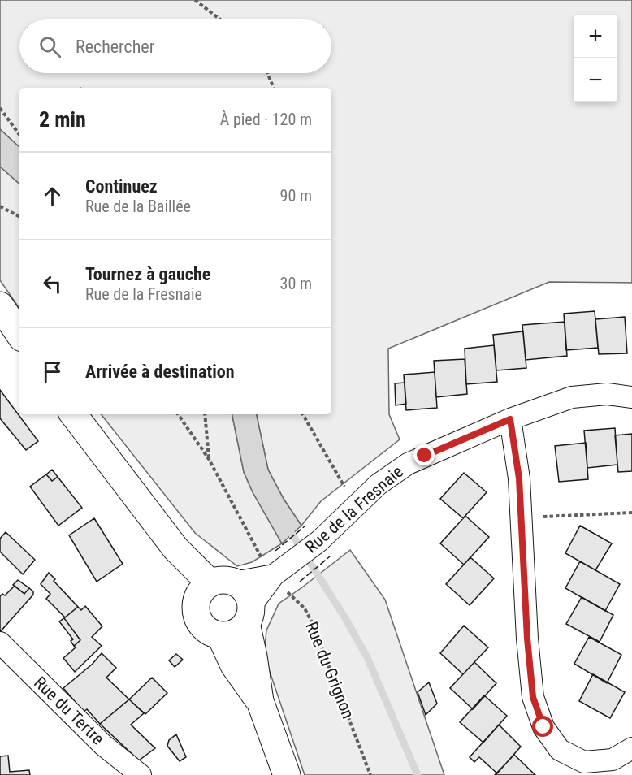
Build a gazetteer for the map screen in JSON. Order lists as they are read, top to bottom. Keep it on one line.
{"streets":{"street":["Rue de la Fresnaie","Rue du Tertre"],"path":["Rue du Grignon"]},"crossings":[["Rue de la Fresnaie","Rue du Grignon"]],"page":{"map_buttons":["+","−"],"search":"Rechercher","heading":["2 min","À pied · 120 m"],"list":[["Continuez","Rue de la Baillée","90 m"],["Tournez à gauche","Rue de la Fresnaie","30 m"],"Arrivée à destination"]}}
